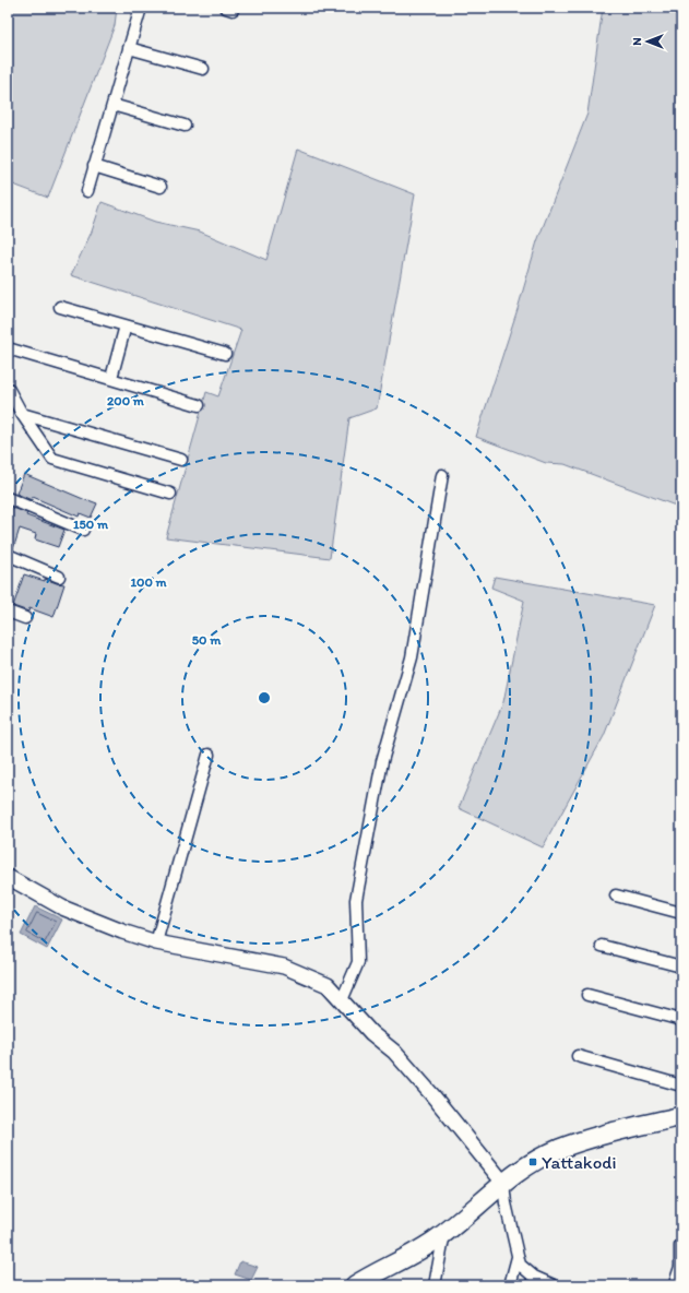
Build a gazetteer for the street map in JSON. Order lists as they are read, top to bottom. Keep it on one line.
{"places":{"transit":["Yattakodi"]},"north":"left","rings":["200 m","150 m","100 m","50 m"]}
